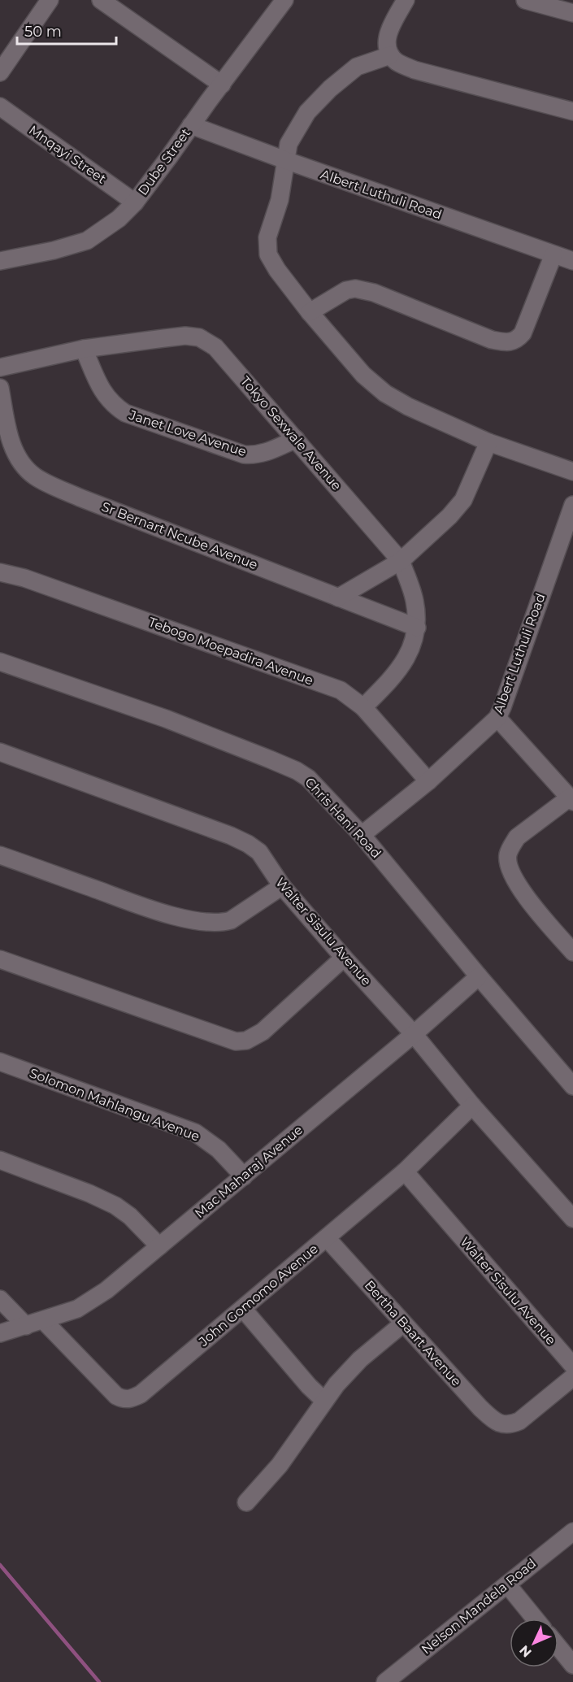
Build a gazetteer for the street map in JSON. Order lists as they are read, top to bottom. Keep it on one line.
{"streets":{"street":["Mnqayi Street","Dube Street","Albert Luthuli Road","Janet Love Avenue","Tokyo Sexwale Avenue","Sr Bernart Ncube Avenue","Tebogo Moepadira Avenue","Chris Hani Road","Walter Sisulu Avenue","Solomon Mahlangu Avenue","Mac Maharaj Avenue","John Gomomo Avenue","Bertha Baart Avenue","Nelson Mandela Road"]},"crossings":[["Mnqayi Street","Dube Street"],["Dube Street","Albert Luthuli Road"],["Albert Luthuli Road","Tebogo Moepadira Avenue"],["Albert Luthuli Road","Chris Hani Road"],["Janet Love Avenue","Tokyo Sexwale Avenue"],["Tokyo Sexwale Avenue","Sr Bernart Ncube Avenue"],["Tokyo Sexwale Avenue","Tebogo Moepadira Avenue"],["Chris Hani Road","Mac Maharaj Avenue"],["Walter Sisulu Avenue","Mac Maharaj Avenue"],["Walter Sisulu Avenue","John Gomomo Avenue"],["Solomon Mahlangu Avenue","Mac Maharaj Avenue"],["Mac Maharaj Avenue","John Gomomo Avenue"],["John Gomomo Avenue","Bertha Baart Avenue"]],"scale_bar":"50 m","north":"bottom left"}
